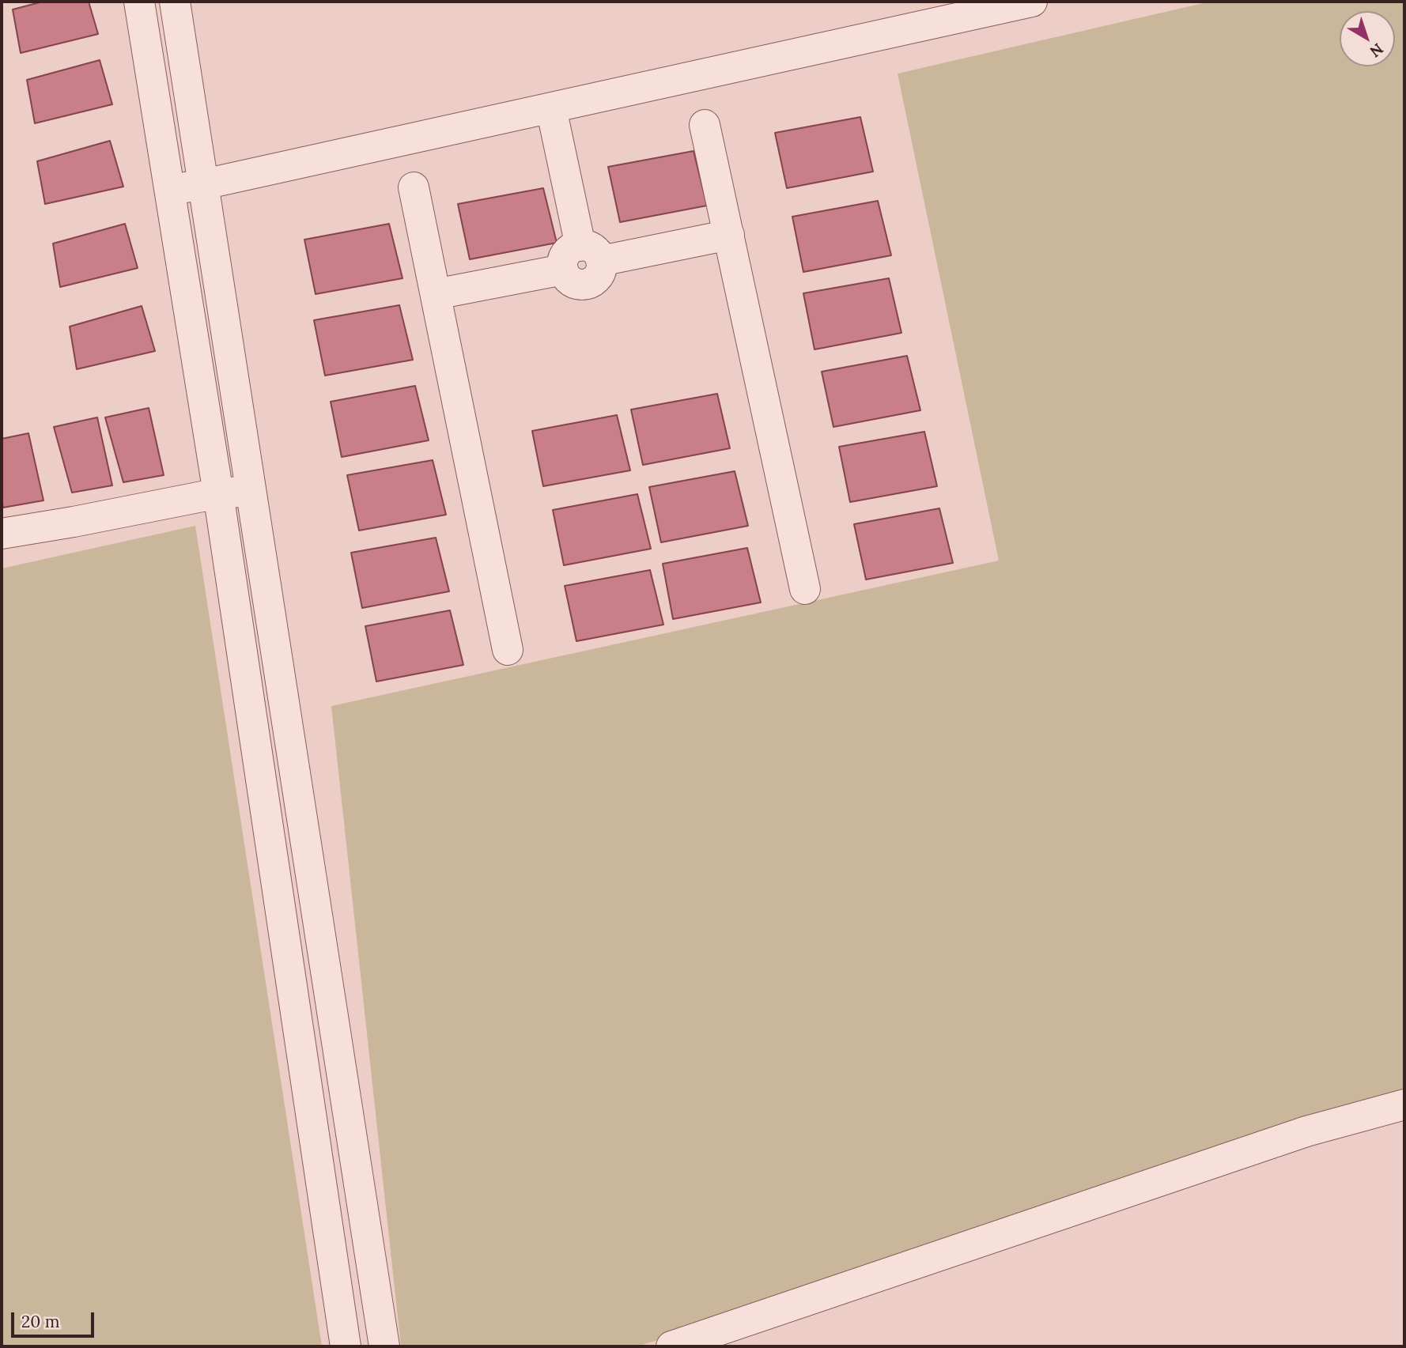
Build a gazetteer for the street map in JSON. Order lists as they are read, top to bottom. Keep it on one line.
{"scale_bar":"20 m","north":"bottom right"}
